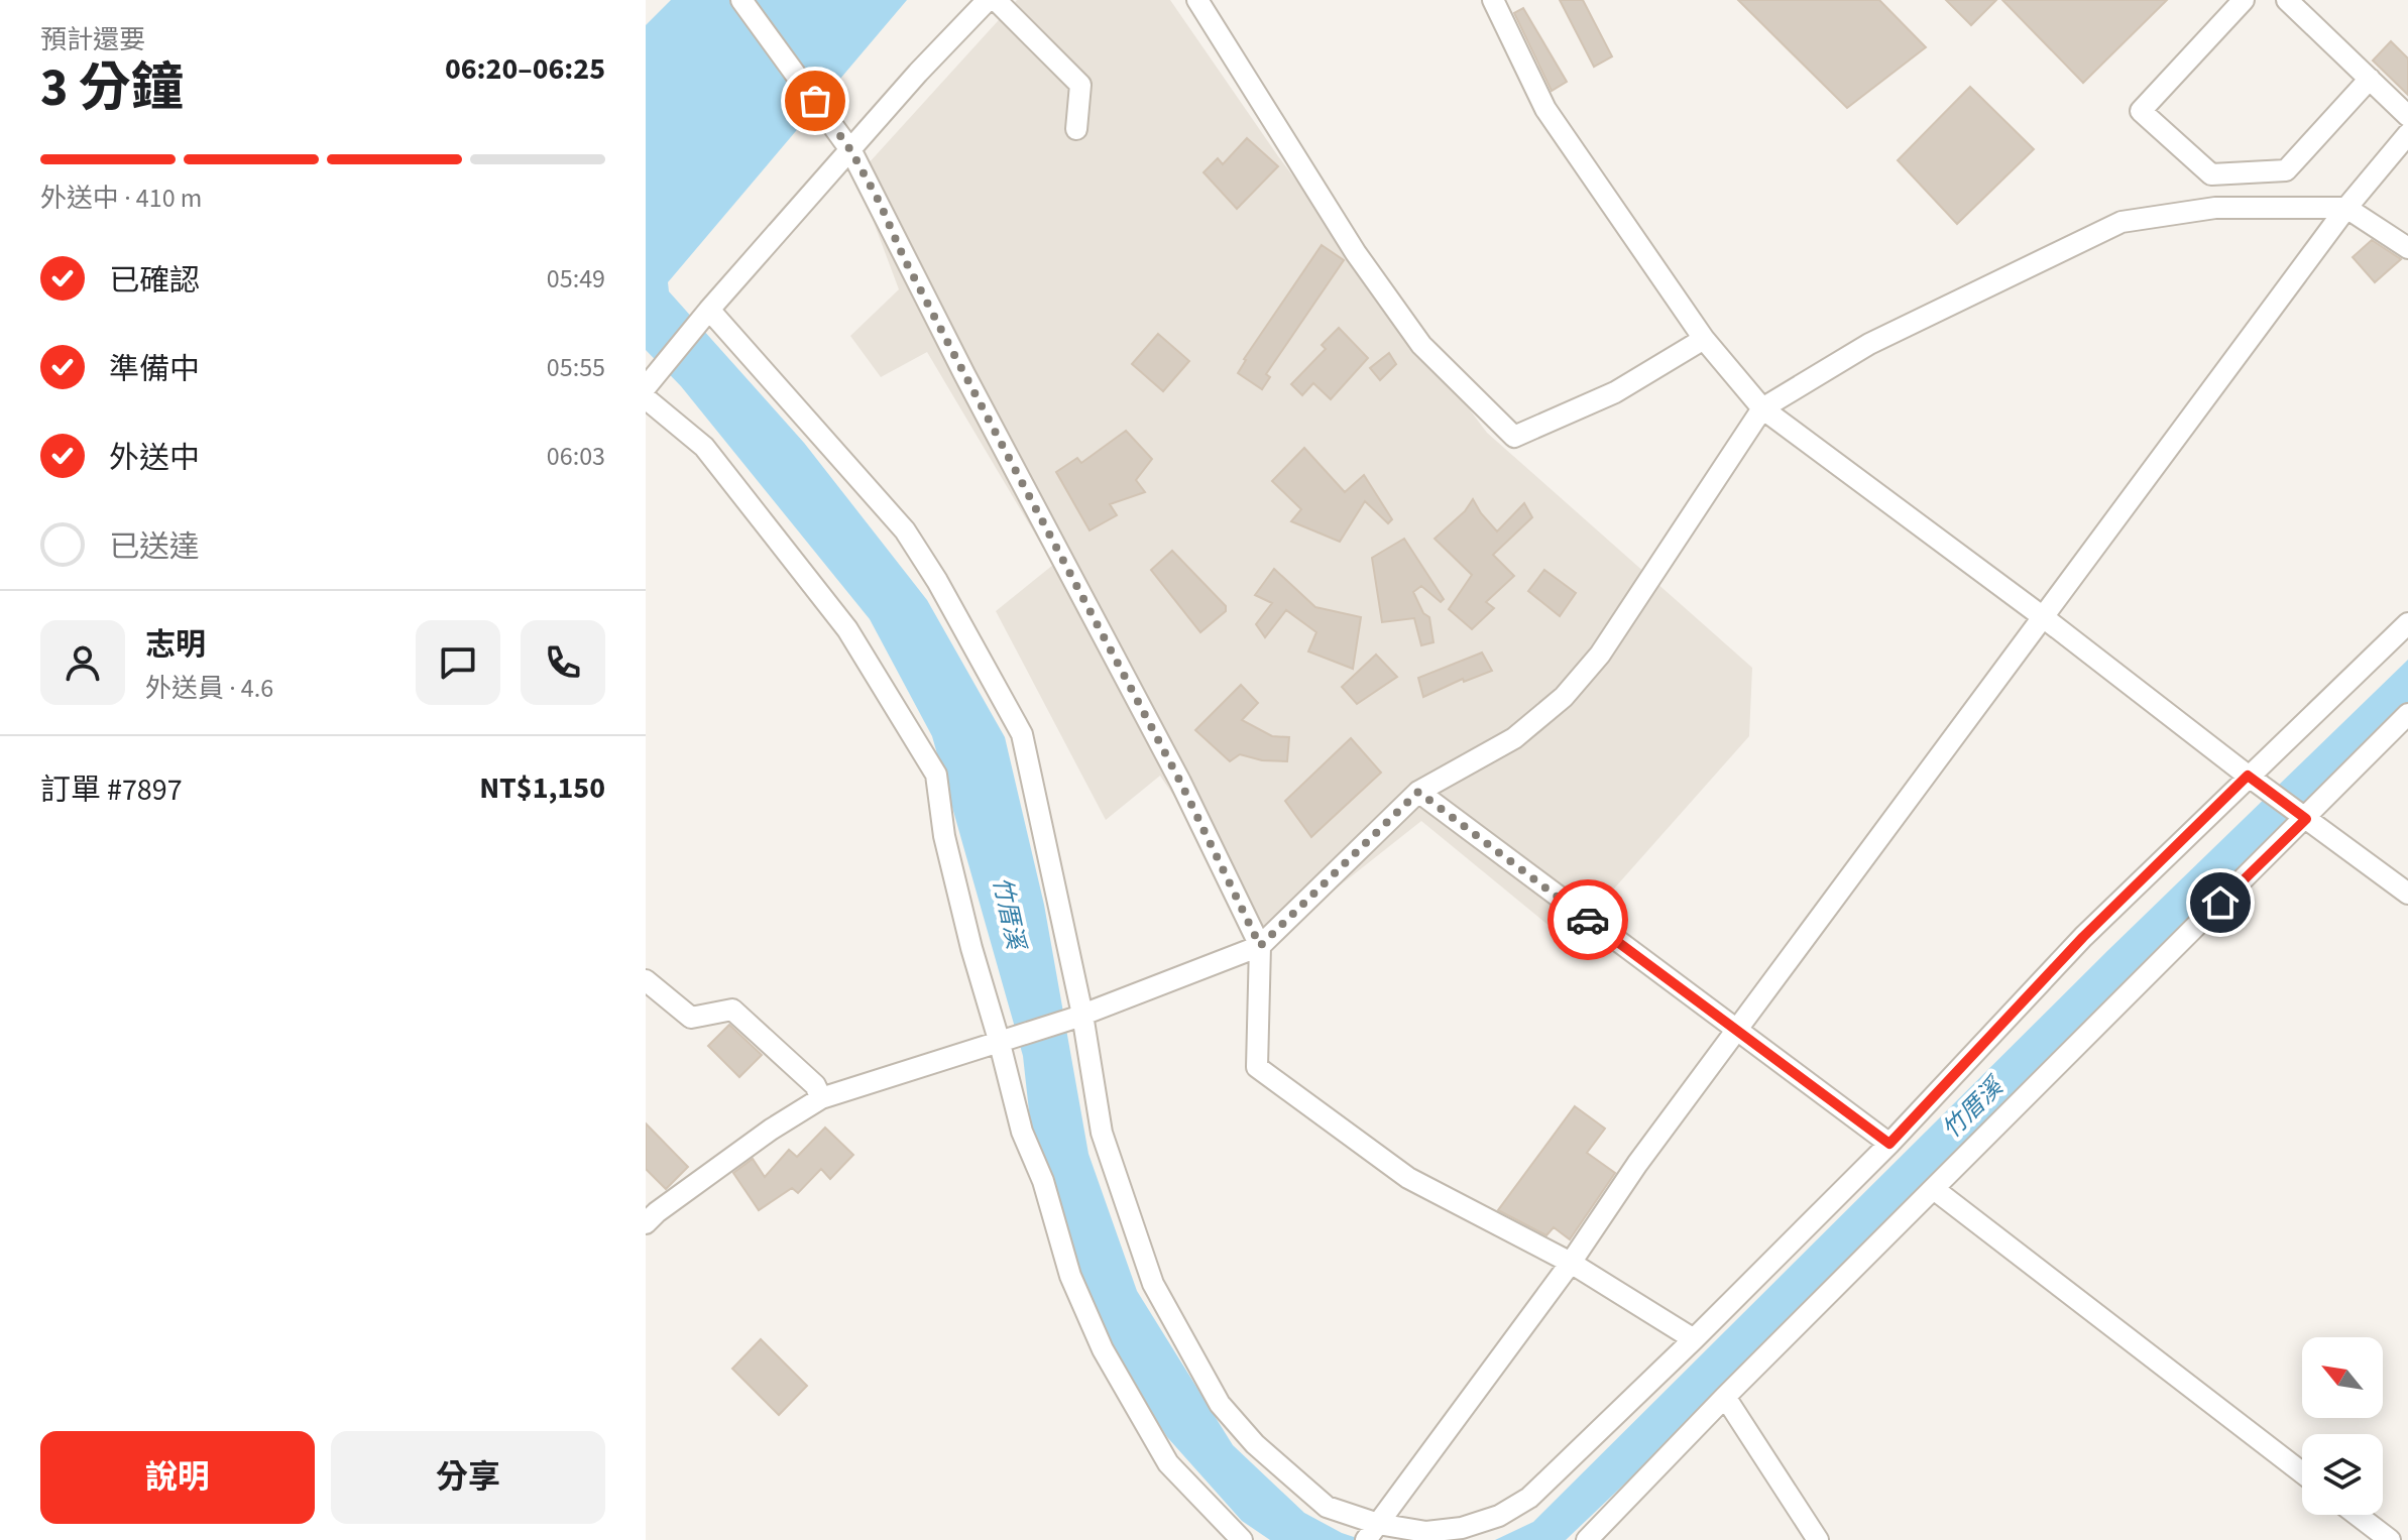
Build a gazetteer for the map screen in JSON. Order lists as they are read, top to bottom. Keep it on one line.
{"water":["竹厝溪"],"north":"top left","page":{"heading":["3 分鐘","預計還要","06:20–06:25"],"panel":["志明","外送員 · 4.6","訂單 #7897","NT$1,150"],"bar":"外送中 · 410 m","list":[["已確認","05:49"],["準備中","05:55"],["外送中","06:03"],"已送達"],"buttons":["說明","分享"]}}
